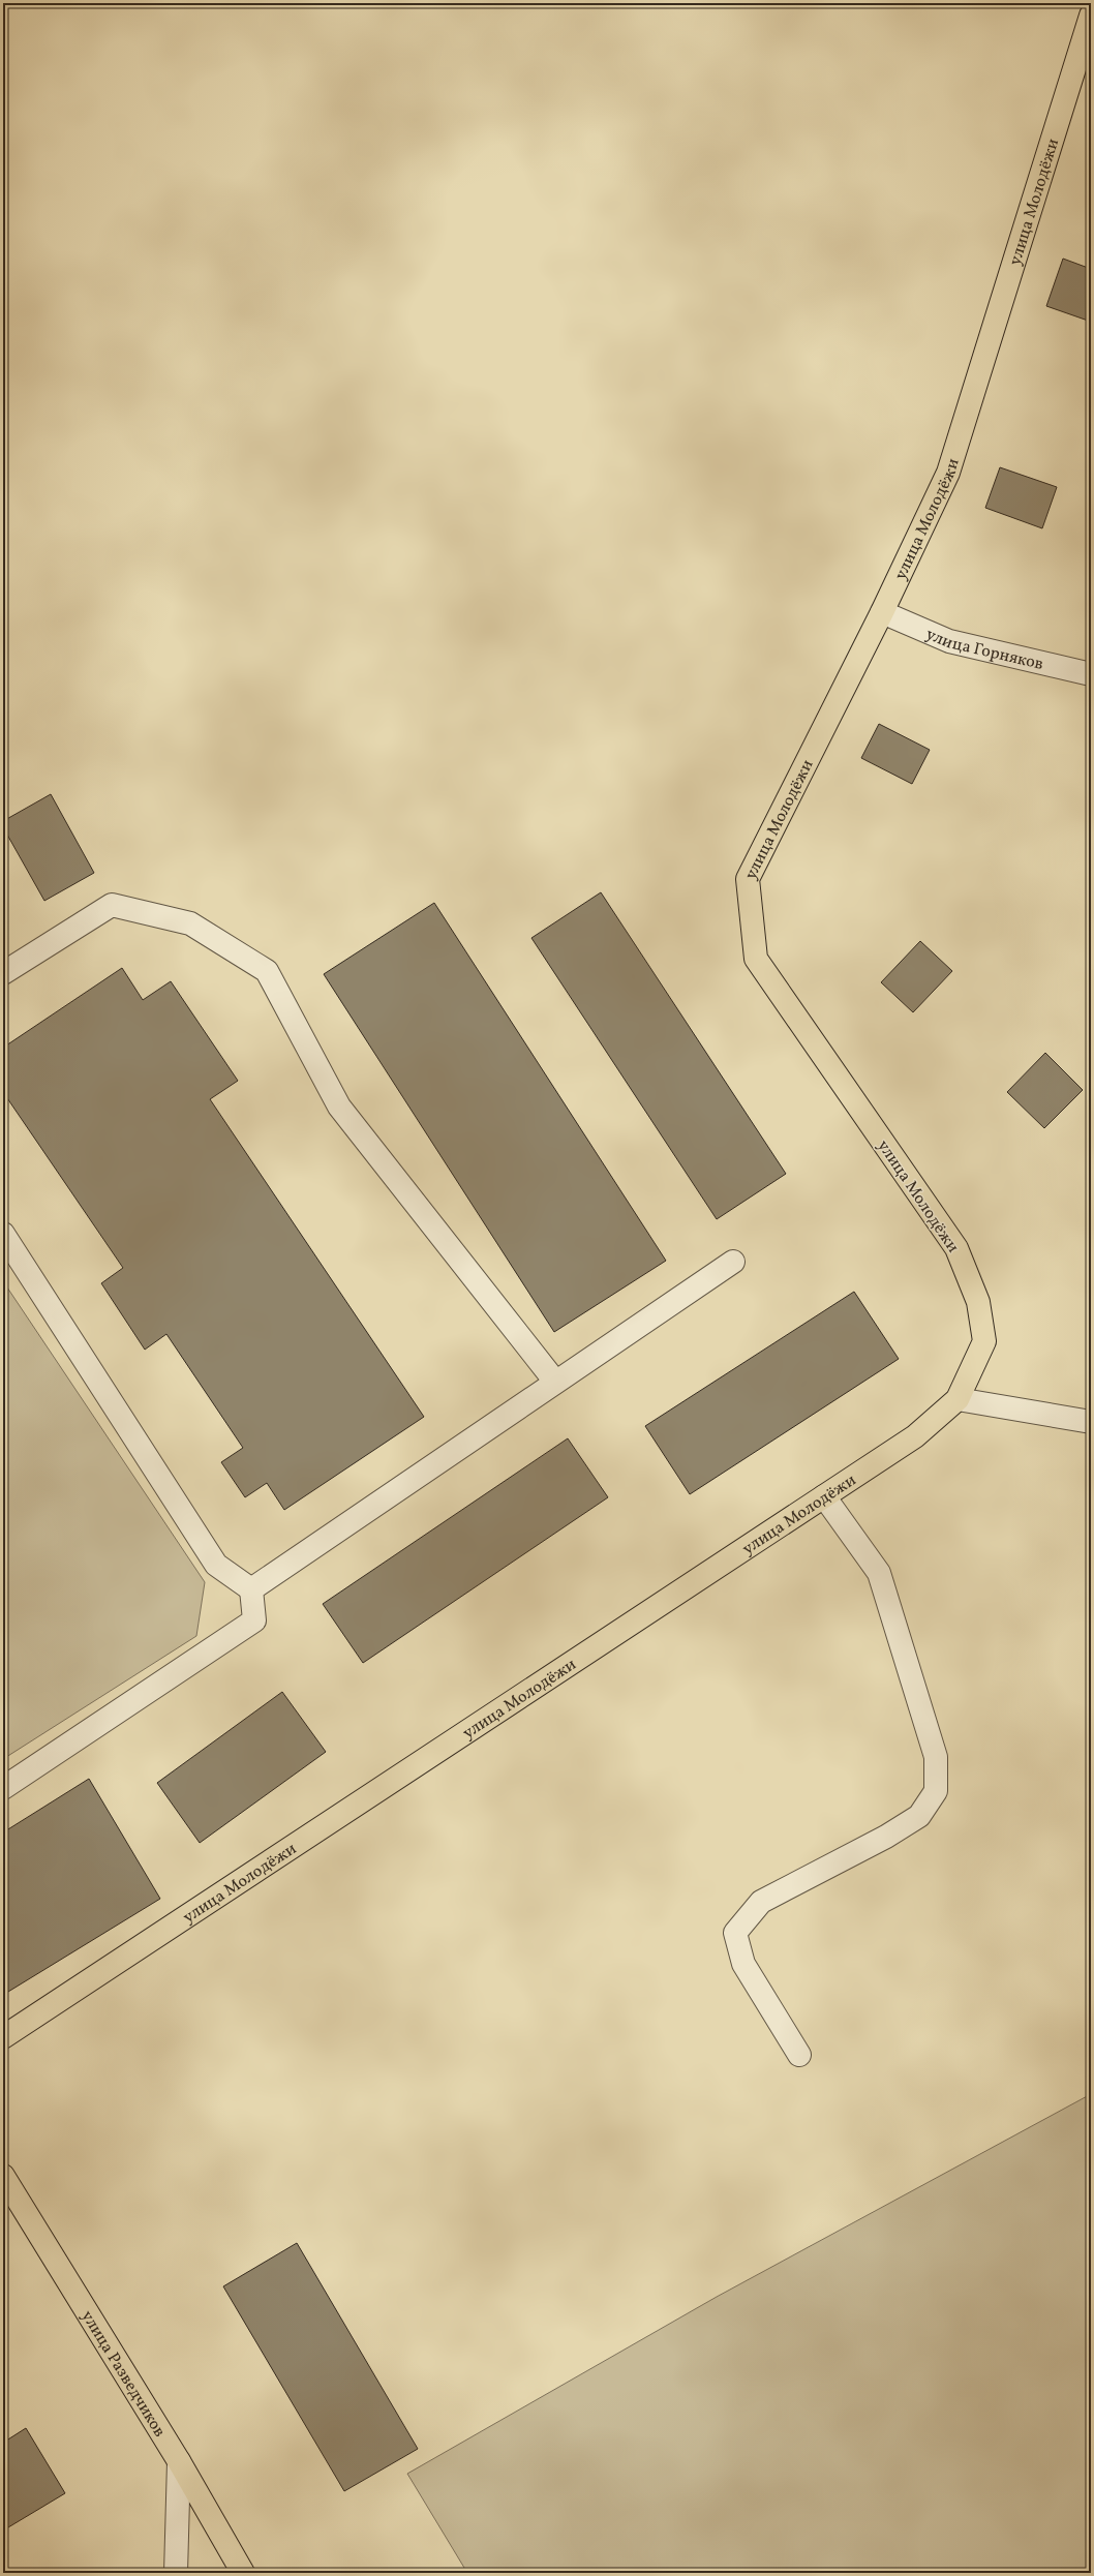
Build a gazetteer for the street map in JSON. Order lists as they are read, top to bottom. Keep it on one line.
{"streets":{"main road":["улица Молодёжи","улица Разведчиков"],"street":["улица Горняков"]},"crossings":[["улица Молодёжи","улица Горняков"]]}
